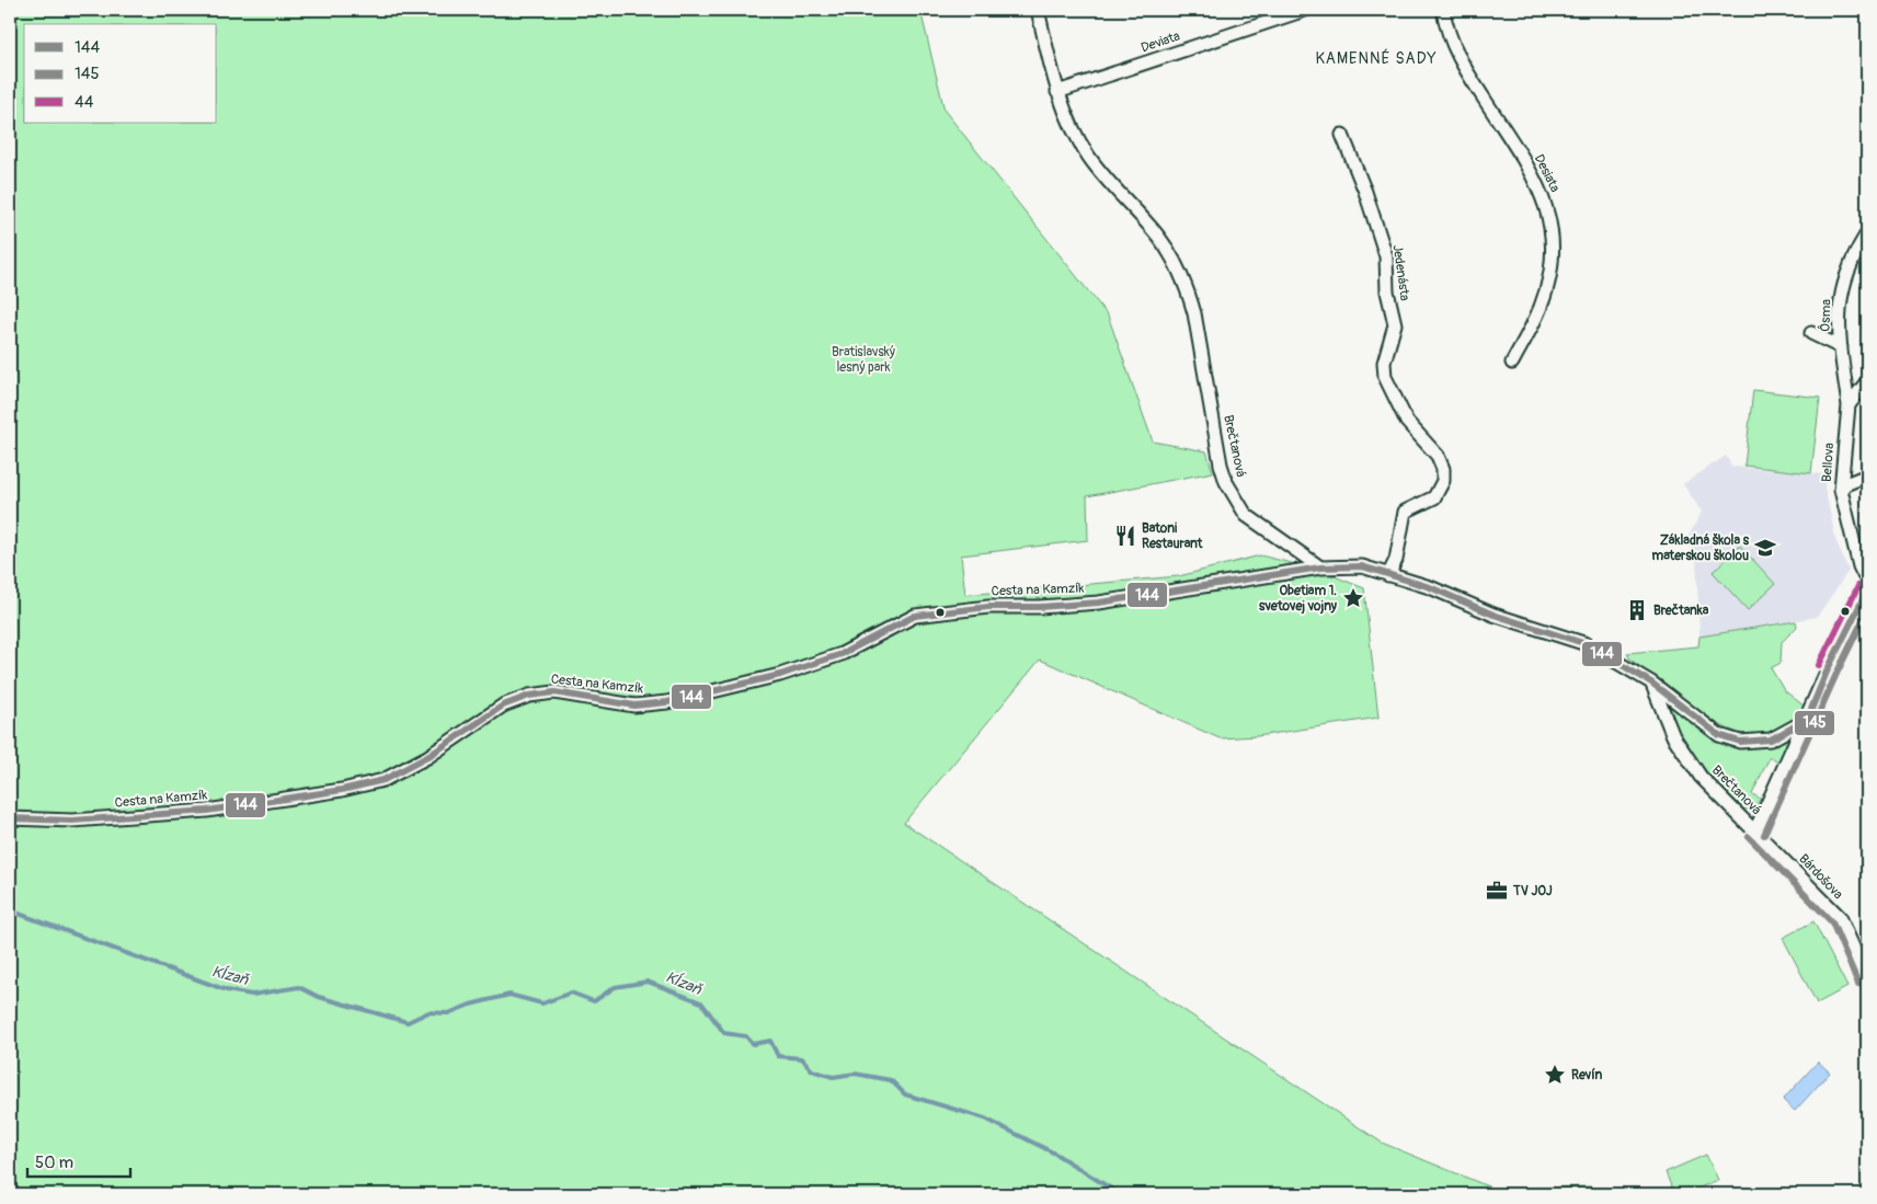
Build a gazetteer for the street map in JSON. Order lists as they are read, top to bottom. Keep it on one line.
{"streets":{"street":["Deviata","Desiata","Jedenásta","Ôsma","Brečtanová","Bellova","Cesta na Kamzík","Bárdošova"]},"crossings":[["Deviata","Brečtanová"],["Ôsma","Bellova"],["Brečtanová","Cesta na Kamzík"],["Brečtanová","Bárdošova"]],"districts":["KAMENNÉ SADY"],"water":["Kĺzaň"],"parks":["Bratislavský lesný park"],"places":{"restaurant":["Batoni Restaurant"],"school or university":["Základná škola s materskou školou"],"place":["Obetiam 1. svetovej vojny","Revín"],"building":["Brečtanka"],"office":["TV JOJ"]},"lines":["transit line 144","transit line 44","transit line 145"],"legend":["144","145","44"],"scale_bar":"50 m"}
